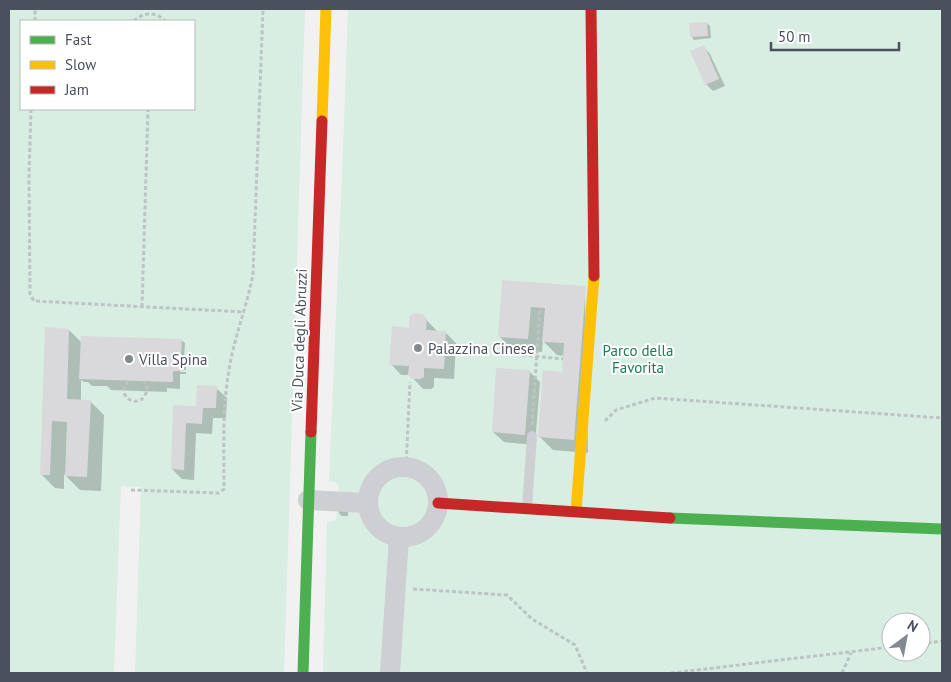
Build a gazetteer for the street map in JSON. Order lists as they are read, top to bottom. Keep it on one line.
{"streets":{"street":["Via Duca degli Abruzzi"]},"parks":["Parco della Favorita"],"places":["Palazzina Cinese","Villa Spina"],"legend":["Fast","Slow","Jam"],"scale_bar":"50 m","north":"top right"}
